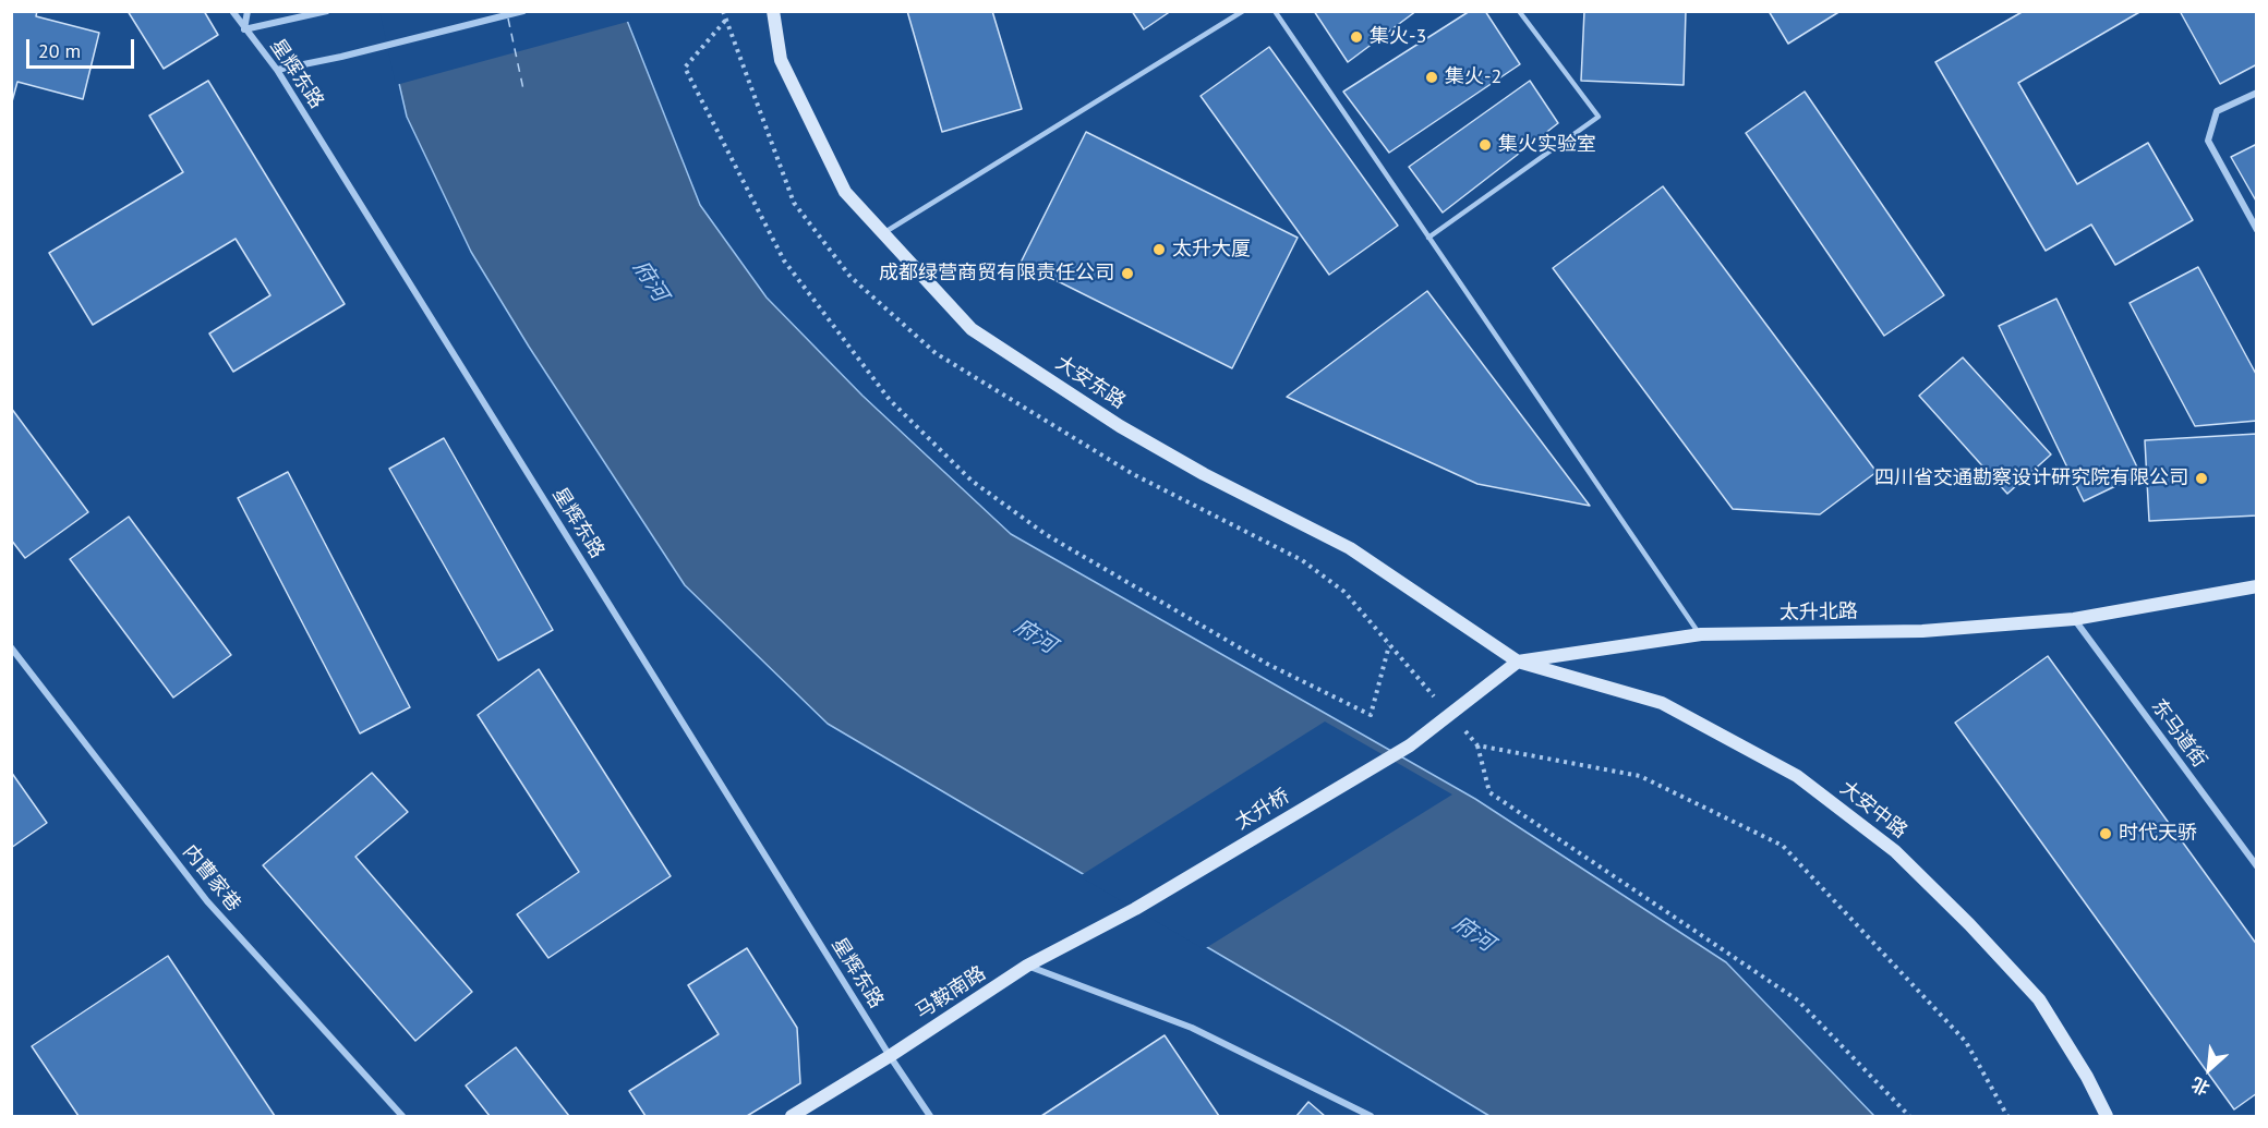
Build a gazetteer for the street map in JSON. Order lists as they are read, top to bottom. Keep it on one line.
{"streets":{"street":["星辉东路","大安东路","太升北路","东马道街","太升桥","大安中路","内曹家巷","马鞍南路"]},"crossings":[["星辉东路","马鞍南路"],["大安东路","太升北路"],["大安东路","大安中路"],["太升北路","东马道街"],["太升北路","太升桥"],["太升北路","大安中路"],["太升桥","马鞍南路"]],"water":["府河"],"places":["集火-3","集火-2","集火实验室","太升大厦","成都绿营商贸有限责任公司","四川省交通勘察设计研究院有限公司","时代天骄"],"scale_bar":"20 m","north":"bottom left"}
